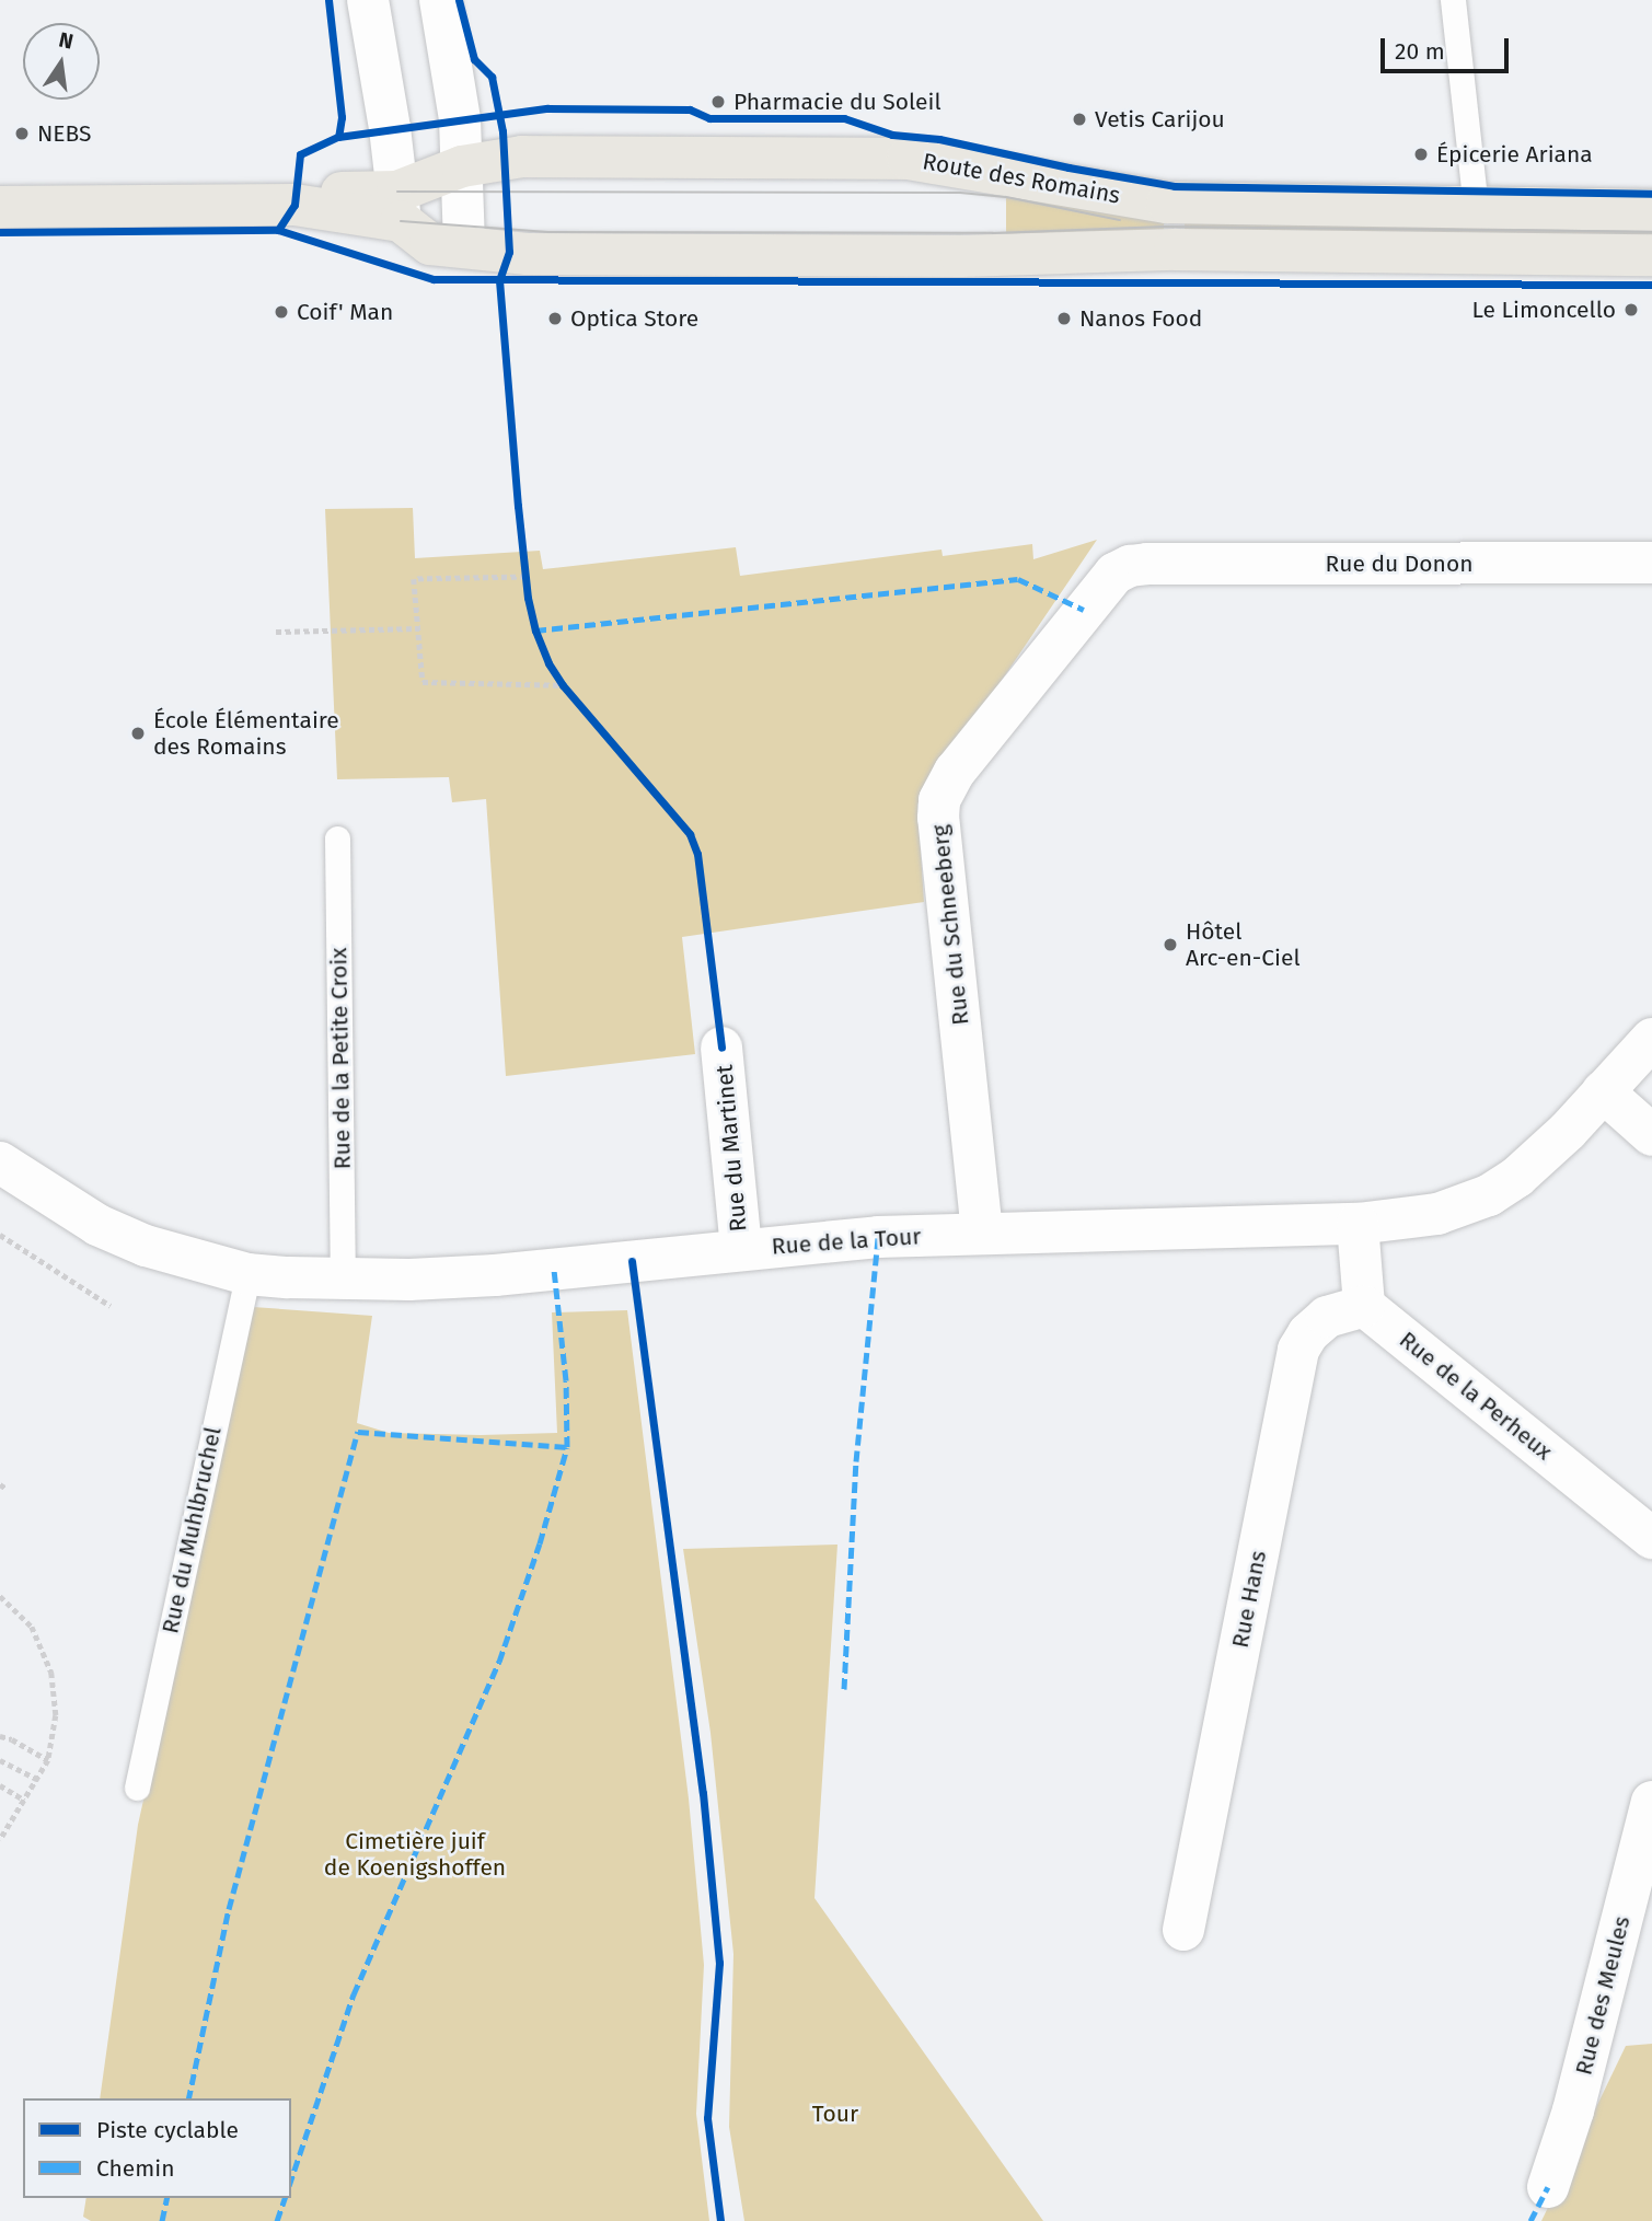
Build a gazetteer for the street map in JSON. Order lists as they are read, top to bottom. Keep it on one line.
{"streets":{"main road":["Route des Romains"],"street":["Rue du Donon","Rue du Schneeberg","Rue du Martinet","Rue de la Tour","Rue de la Perheux","Rue Hans","Rue des Meules"],"lane":["Rue de la Petite Croix","Rue du Muhlbruchel"]},"crossings":[["Rue du Donon","Rue du Schneeberg"],["Rue du Schneeberg","Rue de la Tour"],["Rue de la Petite Croix","Rue de la Tour"],["Rue du Martinet","Rue de la Tour"],["Rue de la Tour","Rue du Muhlbruchel"],["Rue de la Perheux","Rue Hans"]],"parks":["Cimetière juif de Koenigshoffen","Tour"],"places":["Pharmacie du Soleil","Vetis Carijou","NEBS","Épicerie Ariana","Le Limoncello","Coif' Man","Optica Store","Nanos Food","École Élémentaire des Romains","Hôtel Arc-en-Ciel"],"legend":["Piste cyclable","Chemin"],"scale_bar":"20 m","north":"top"}
